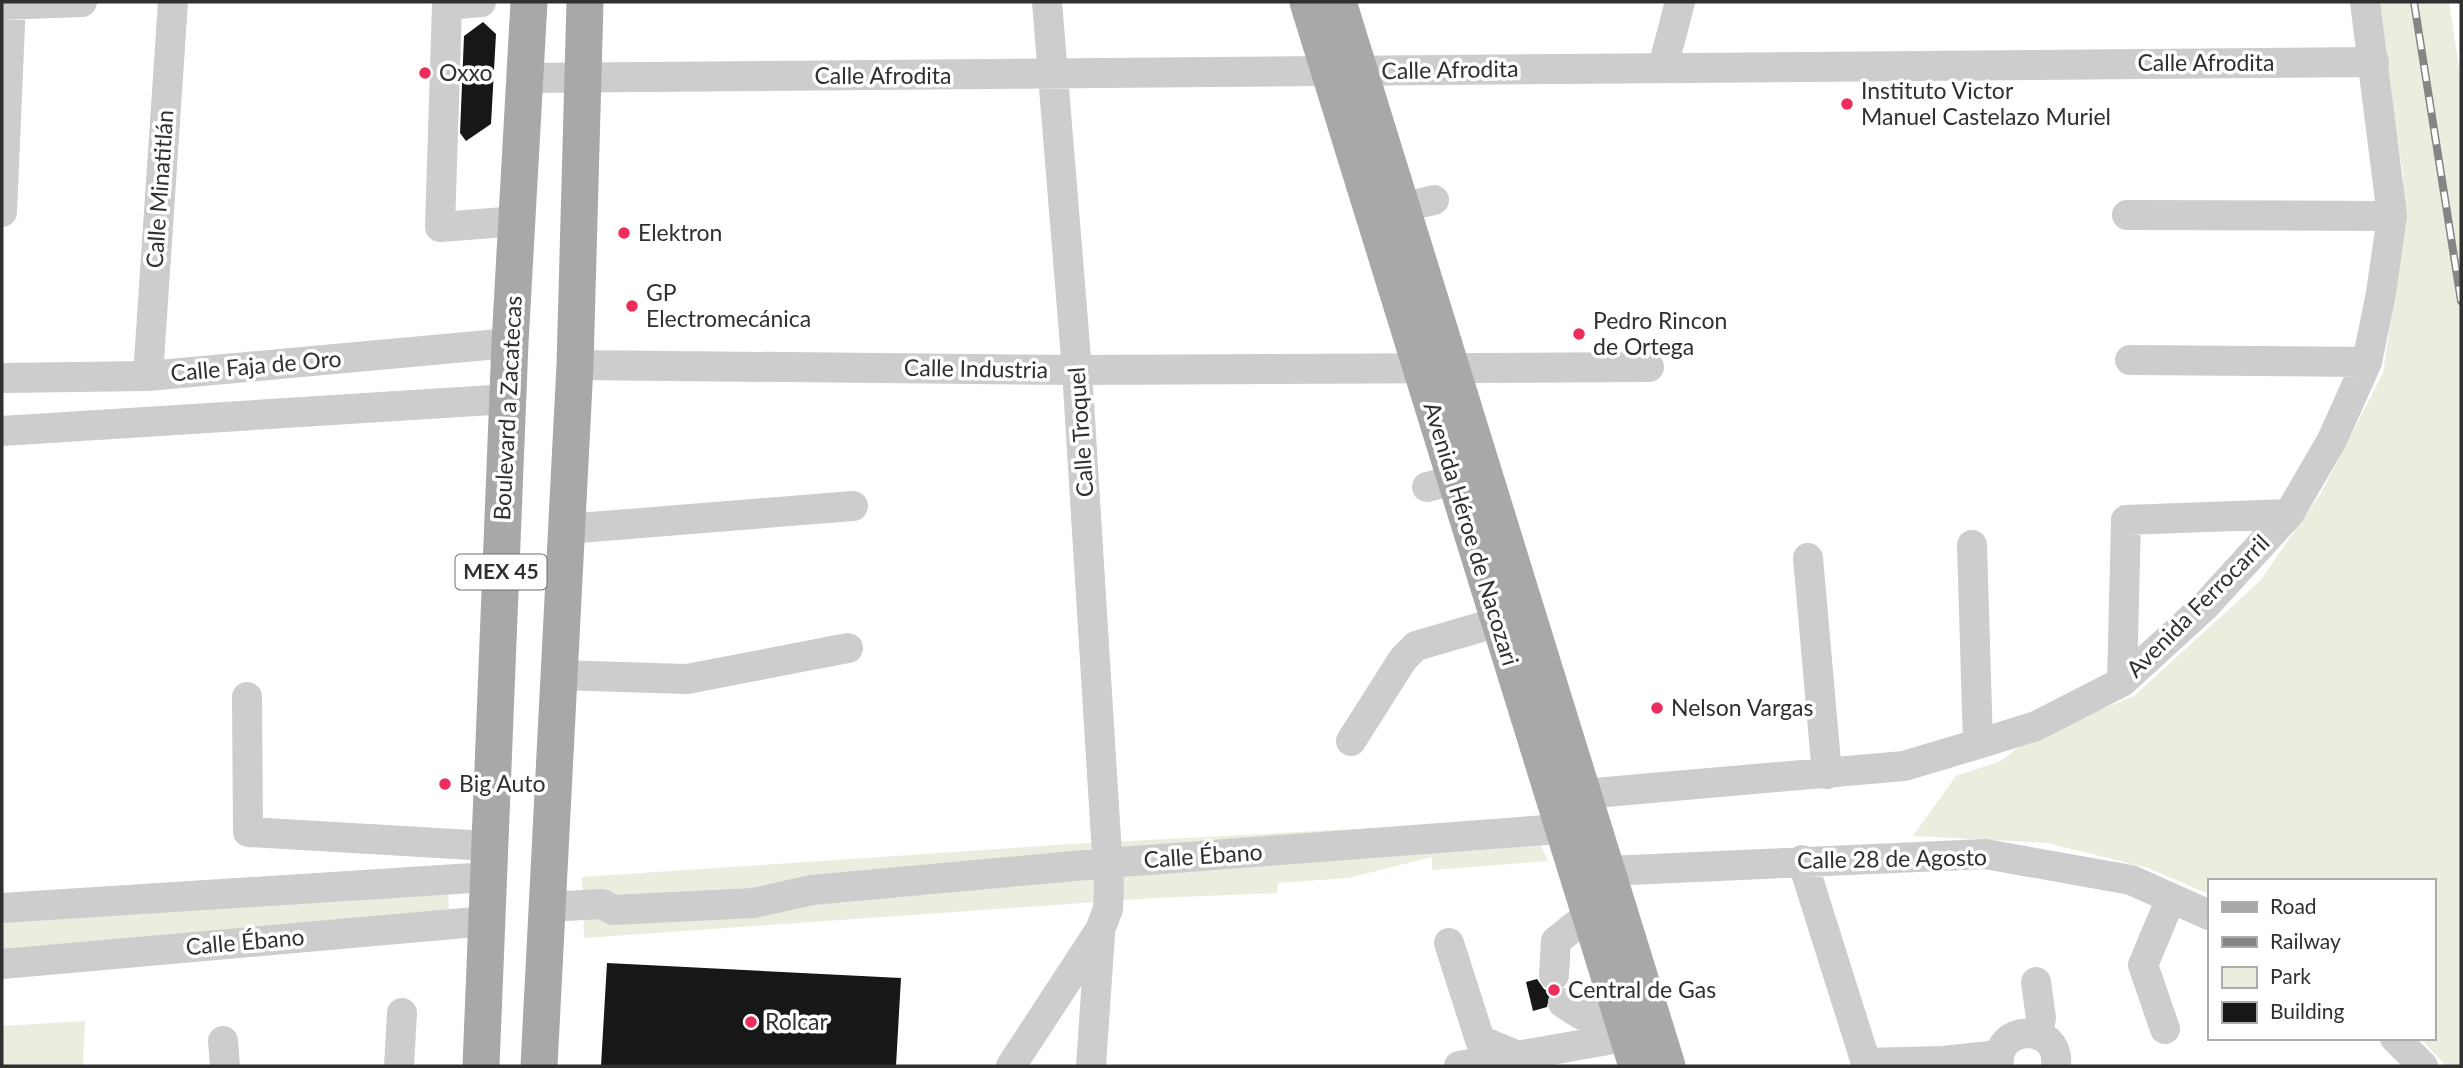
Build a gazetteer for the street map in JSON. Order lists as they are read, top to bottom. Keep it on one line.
{"streets":{"main road":["Boulevard a Zacatecas","Avenida Héroe de Nacozari","MEX 45"],"street":["Calle Afrodita","Calle Minatitlán","Calle Faja de Oro","Calle Industria","Calle Troquel","Avenida Ferrocarril","Calle Ébano","Calle 28 de Agosto"]},"crossings":[["Calle Afrodita","Boulevard a Zacatecas"],["Calle Afrodita","Calle Troquel"],["Calle Afrodita","Avenida Héroe de Nacozari"],["Calle Afrodita","MEX 45"],["Calle Afrodita","Avenida Ferrocarril"],["Calle Minatitlán","Calle Faja de Oro"],["Calle Faja de Oro","Boulevard a Zacatecas"],["Calle Industria","Calle Troquel"],["Calle Industria","Avenida Héroe de Nacozari"],["Calle Industria","MEX 45"],["Boulevard a Zacatecas","Calle Ébano"],["Calle Troquel","Calle Ébano"],["Avenida Héroe de Nacozari","Avenida Ferrocarril"],["Avenida Héroe de Nacozari","Calle Ébano"],["Avenida Héroe de Nacozari","Calle 28 de Agosto"],["MEX 45","Calle Ébano"],["Avenida Ferrocarril","Calle Ébano"]],"places":["Oxxo","Instituto Victor Manuel Castelazo Muriel","Elektron","GP Electromecánica","Pedro Rincon de Ortega","Nelson Vargas","Big Auto","Central de Gas","Rolcar"],"legend":["Road","Railway","Park","Building"]}
